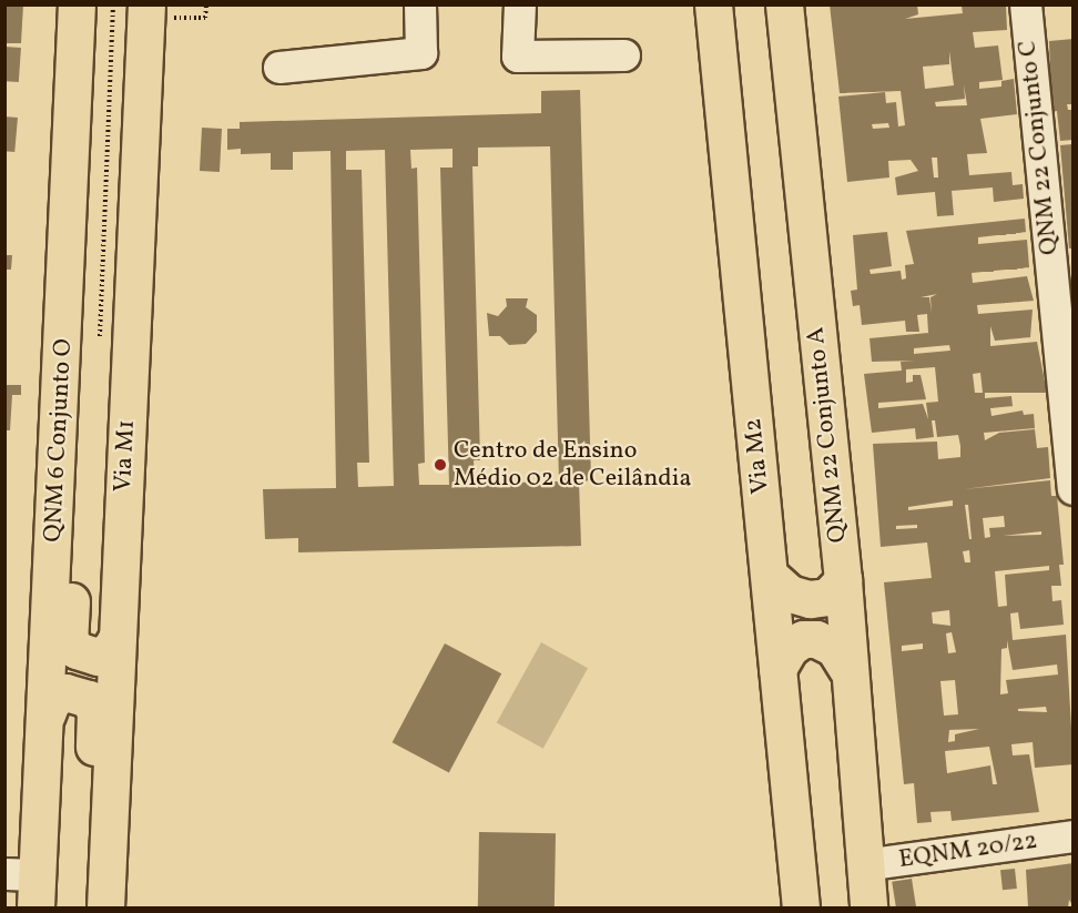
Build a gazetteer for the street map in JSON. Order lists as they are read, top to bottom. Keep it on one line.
{"streets":{"main road":["QNM 22 Conjunto A","QNM 6 Conjunto O","Via M1","Via M2"],"street":["QNM 22 Conjunto C","EQNM 20/22"]},"crossings":[["QNM 22 Conjunto A","EQNM 20/22"]],"places":["Centro de Ensino Médio 02 de Ceilândia"]}
